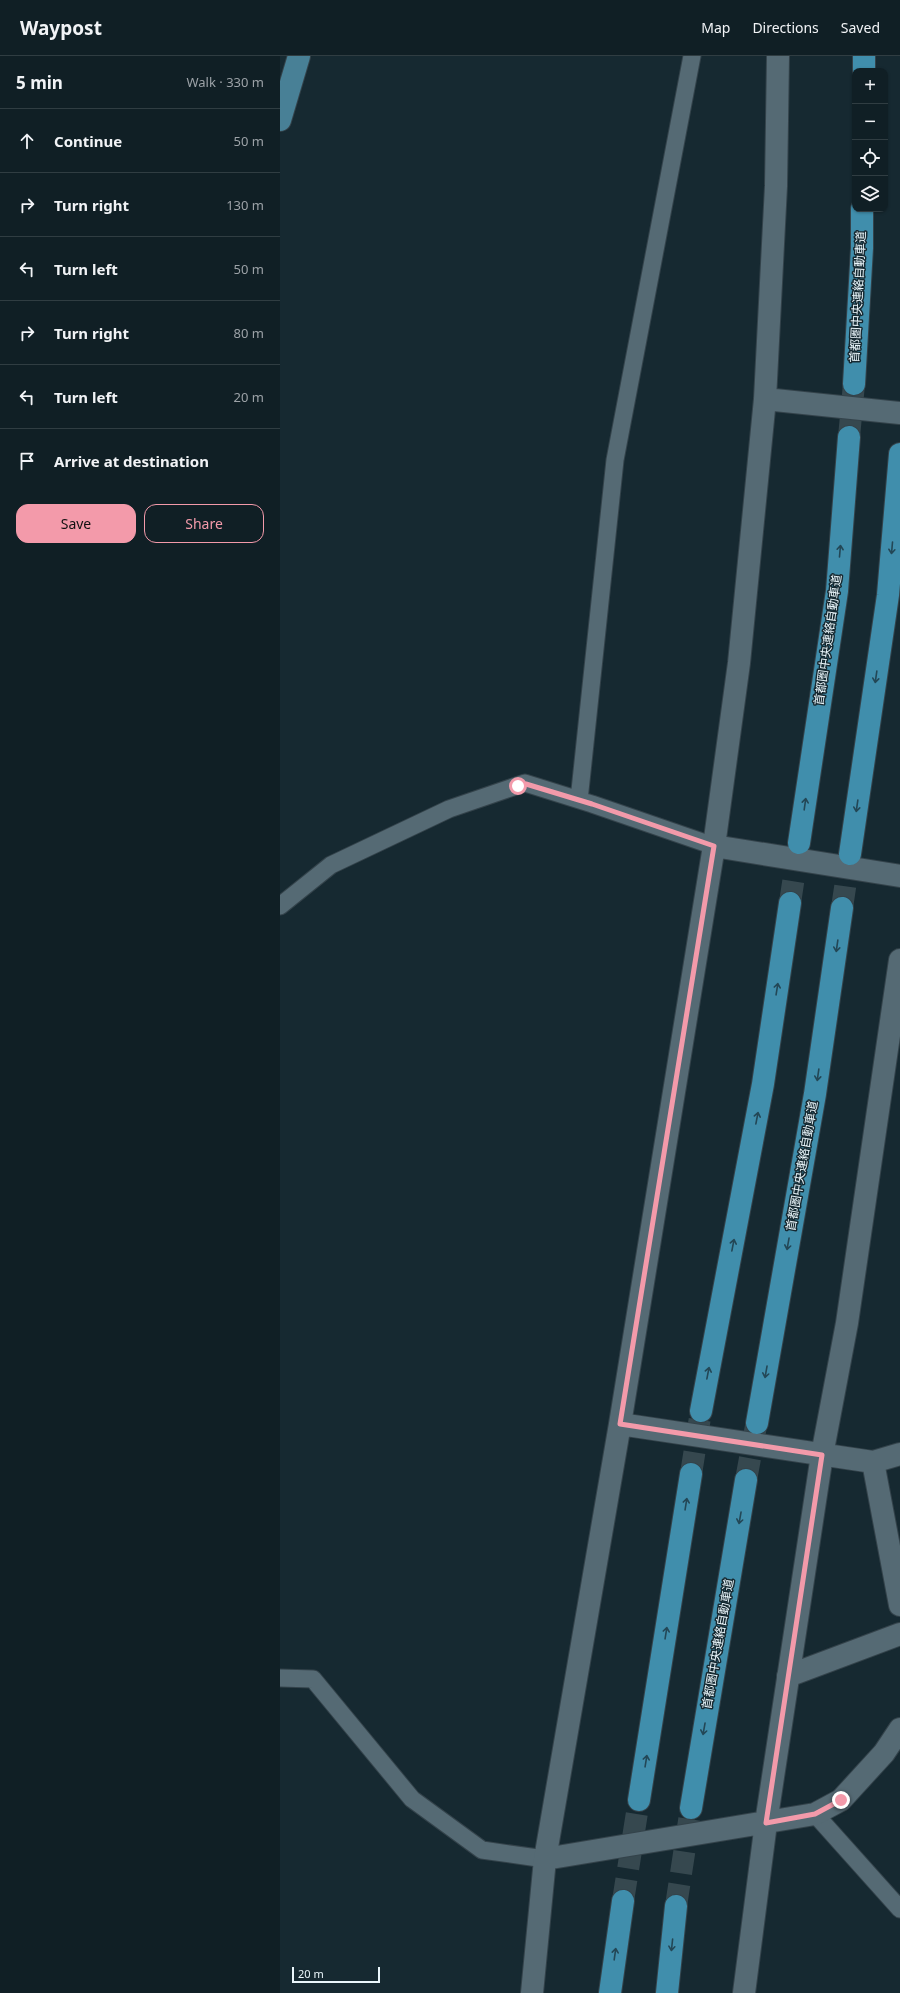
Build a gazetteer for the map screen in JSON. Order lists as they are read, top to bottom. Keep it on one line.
{"streets":{"highway":["首都圏中央連絡自動車道"]},"scale_bar":"20 m","page":{"header":"Waypost","nav":["Map","Directions","Saved"],"heading":["5 min","Walk · 330 m"],"map_buttons":["+","−"],"list":[["Continue","50 m"],["Turn right","130 m"],["Turn left","50 m"],["Turn right","80 m"],["Turn left","20 m"],"Arrive at destination"],"buttons":["Save","Share"],"scale":"20 m"}}
